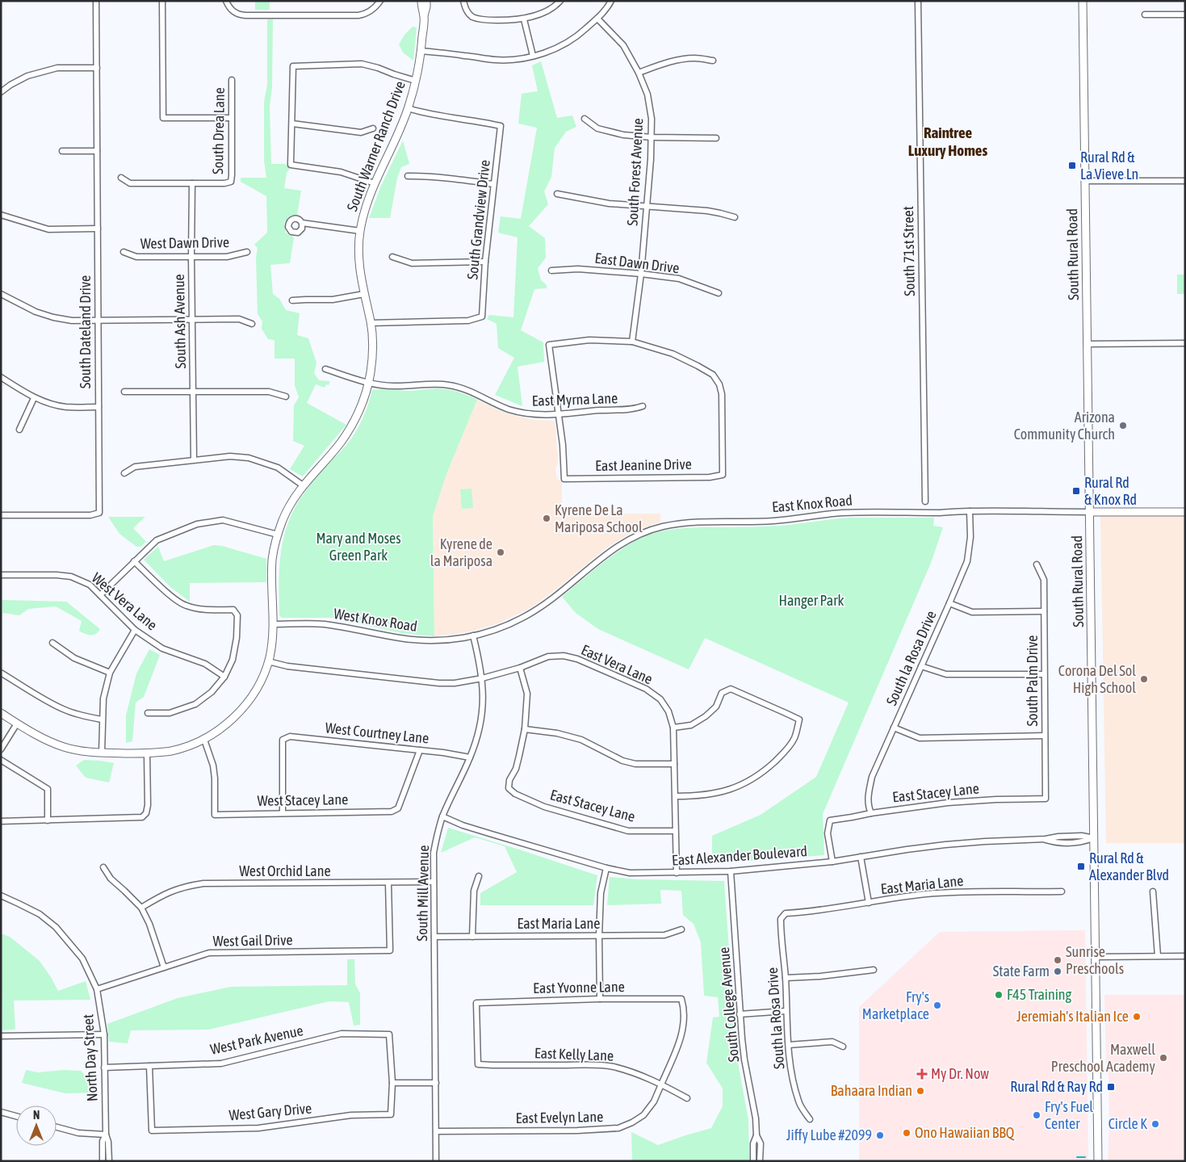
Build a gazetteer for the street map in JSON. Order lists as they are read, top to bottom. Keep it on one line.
{"streets":{"main road":["South Warner Ranch Drive","South Rural Road","East Knox Road"],"street":["South Drea Lane","South Forest Avenue","South Grandview Drive","West Dawn Drive","South 71st Street","East Dawn Drive","South Ash Avenue","South Dateland Drive","East Myrna Lane","East Jeanine Drive","West Vera Lane","West Knox Road","South la Rosa Drive","East Vera Lane","South Palm Drive","West Courtney Lane","East Stacey Lane","West Stacey Lane","East Alexander Boulevard","West Orchid Lane","East Maria Lane","South Mill Avenue","West Gail Drive","East Yvonne Lane","South College Avenue","West Park Avenue","East Kelly Lane","North Day Street","West Gary Drive","East Evelyn Lane"]},"crossings":[["South Drea Lane","South Ash Avenue"],["South Warner Ranch Drive","South Grandview Drive"],["South Warner Ranch Drive","East Myrna Lane"],["South Warner Ranch Drive","West Knox Road"],["South Warner Ranch Drive","West Stacey Lane"],["South Forest Avenue","East Dawn Drive"],["South Forest Avenue","East Jeanine Drive"],["West Dawn Drive","South Ash Avenue"],["South Rural Road","East Knox Road"],["South Rural Road","East Alexander Boulevard"],["East Myrna Lane","East Jeanine Drive"],["East Knox Road","West Knox Road"],["East Knox Road","South la Rosa Drive"],["East Knox Road","South Mill Avenue"],["West Knox Road","South Mill Avenue"],["South la Rosa Drive","East Stacey Lane"],["South la Rosa Drive","East Maria Lane"],["East Vera Lane","South Mill Avenue"],["South Palm Drive","East Stacey Lane"],["West Courtney Lane","West Stacey Lane"],["West Courtney Lane","South Mill Avenue"],["East Stacey Lane","East Alexander Boulevard"],["East Alexander Boulevard","South Mill Avenue"],["East Alexander Boulevard","South College Avenue"],["West Orchid Lane","South Mill Avenue"],["West Orchid Lane","West Gail Drive"],["East Maria Lane","South Mill Avenue"],["South Mill Avenue","East Evelyn Lane"],["West Gail Drive","North Day Street"],["East Yvonne Lane","East Kelly Lane"],["East Yvonne Lane","East Evelyn Lane"],["West Park Avenue","North Day Street"],["West Park Avenue","West Gary Drive"],["East Kelly Lane","East Evelyn Lane"]],"districts":["Raintree Luxury Homes"],"parks":["Mary and Moses Green Park","Hanger Park"],"places":{"transit":["Rural Rd & La Vieve Ln","Rural Rd & Knox Rd","Rural Rd & Alexander Blvd","Rural Rd & Ray Rd"],"other":["Arizona Community Church","Kyrene De La Mariposa School","Kyrene de la Mariposa","Corona Del Sol High School","Sunrise Preschools","State Farm","F45 Training","Fry's Marketplace","Jeremiah's Italian Ice","Maxwell Preschool Academy","Bahaara Indian","Fry's Fuel Center","Circle K","Ono Hawaiian BBQ","Jiffy Lube #2099"],"health":["My Dr. Now"]},"north":"top"}
